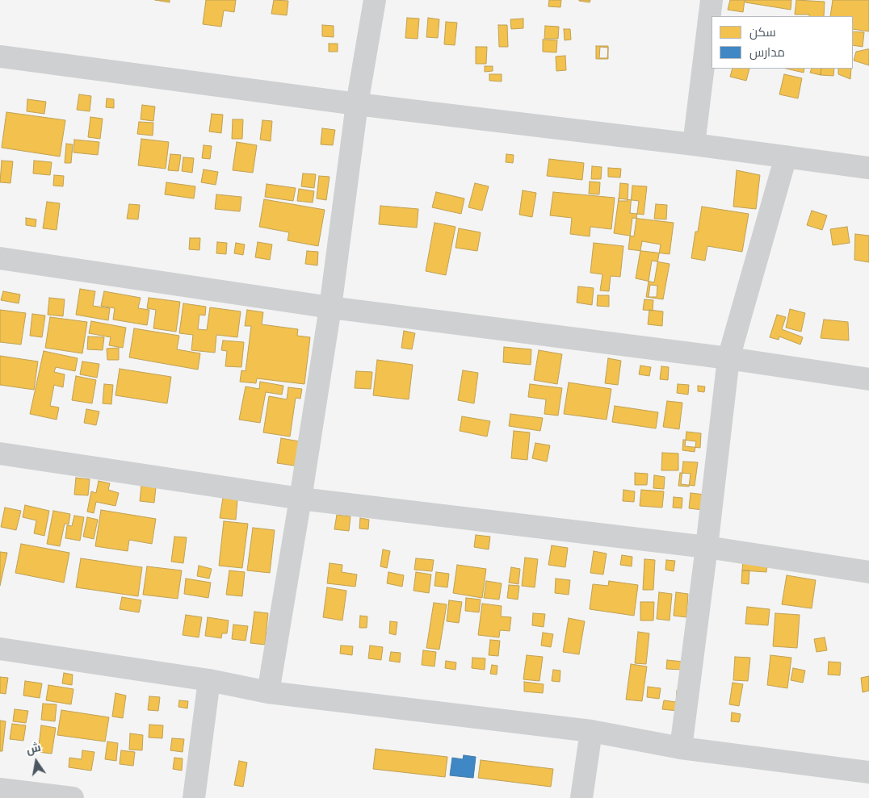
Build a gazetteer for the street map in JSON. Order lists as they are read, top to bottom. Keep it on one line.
{"legend":["سكن","مدارس"],"north":"top"}
